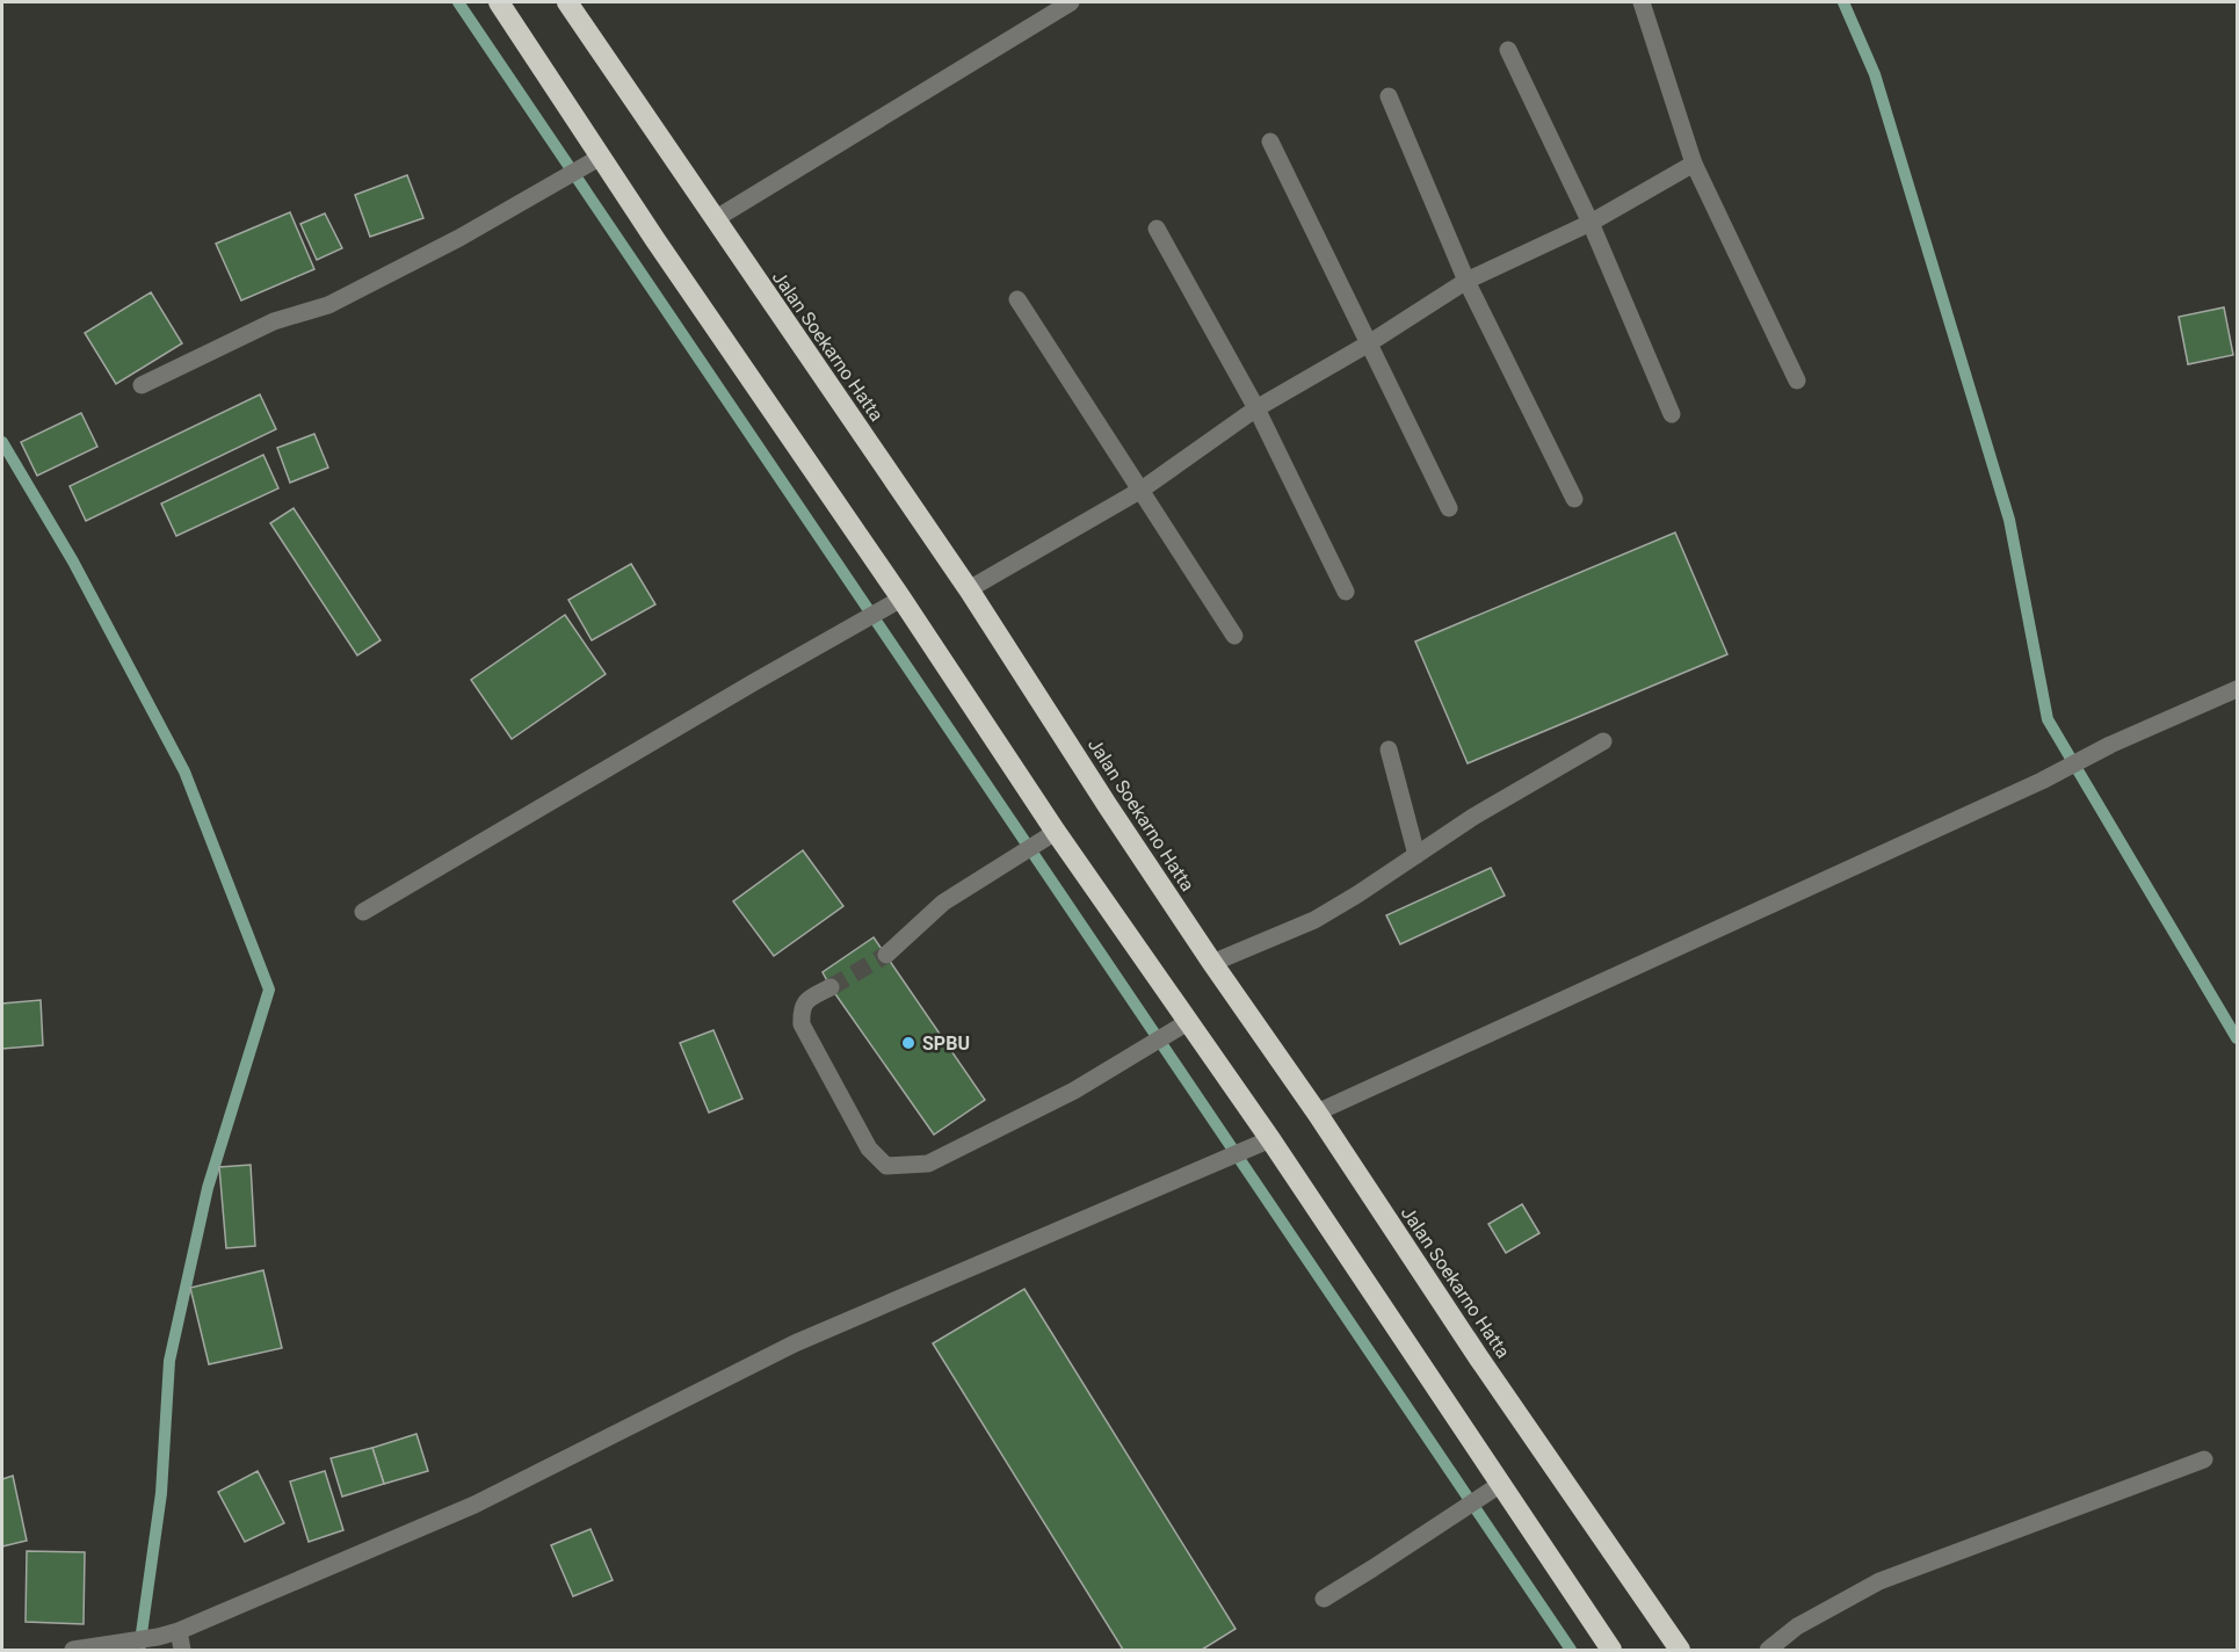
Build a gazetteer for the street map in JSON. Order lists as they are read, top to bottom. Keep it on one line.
{"streets":{"highway":["Jalan Soekarno Hatta"]},"places":["SPBU"]}
